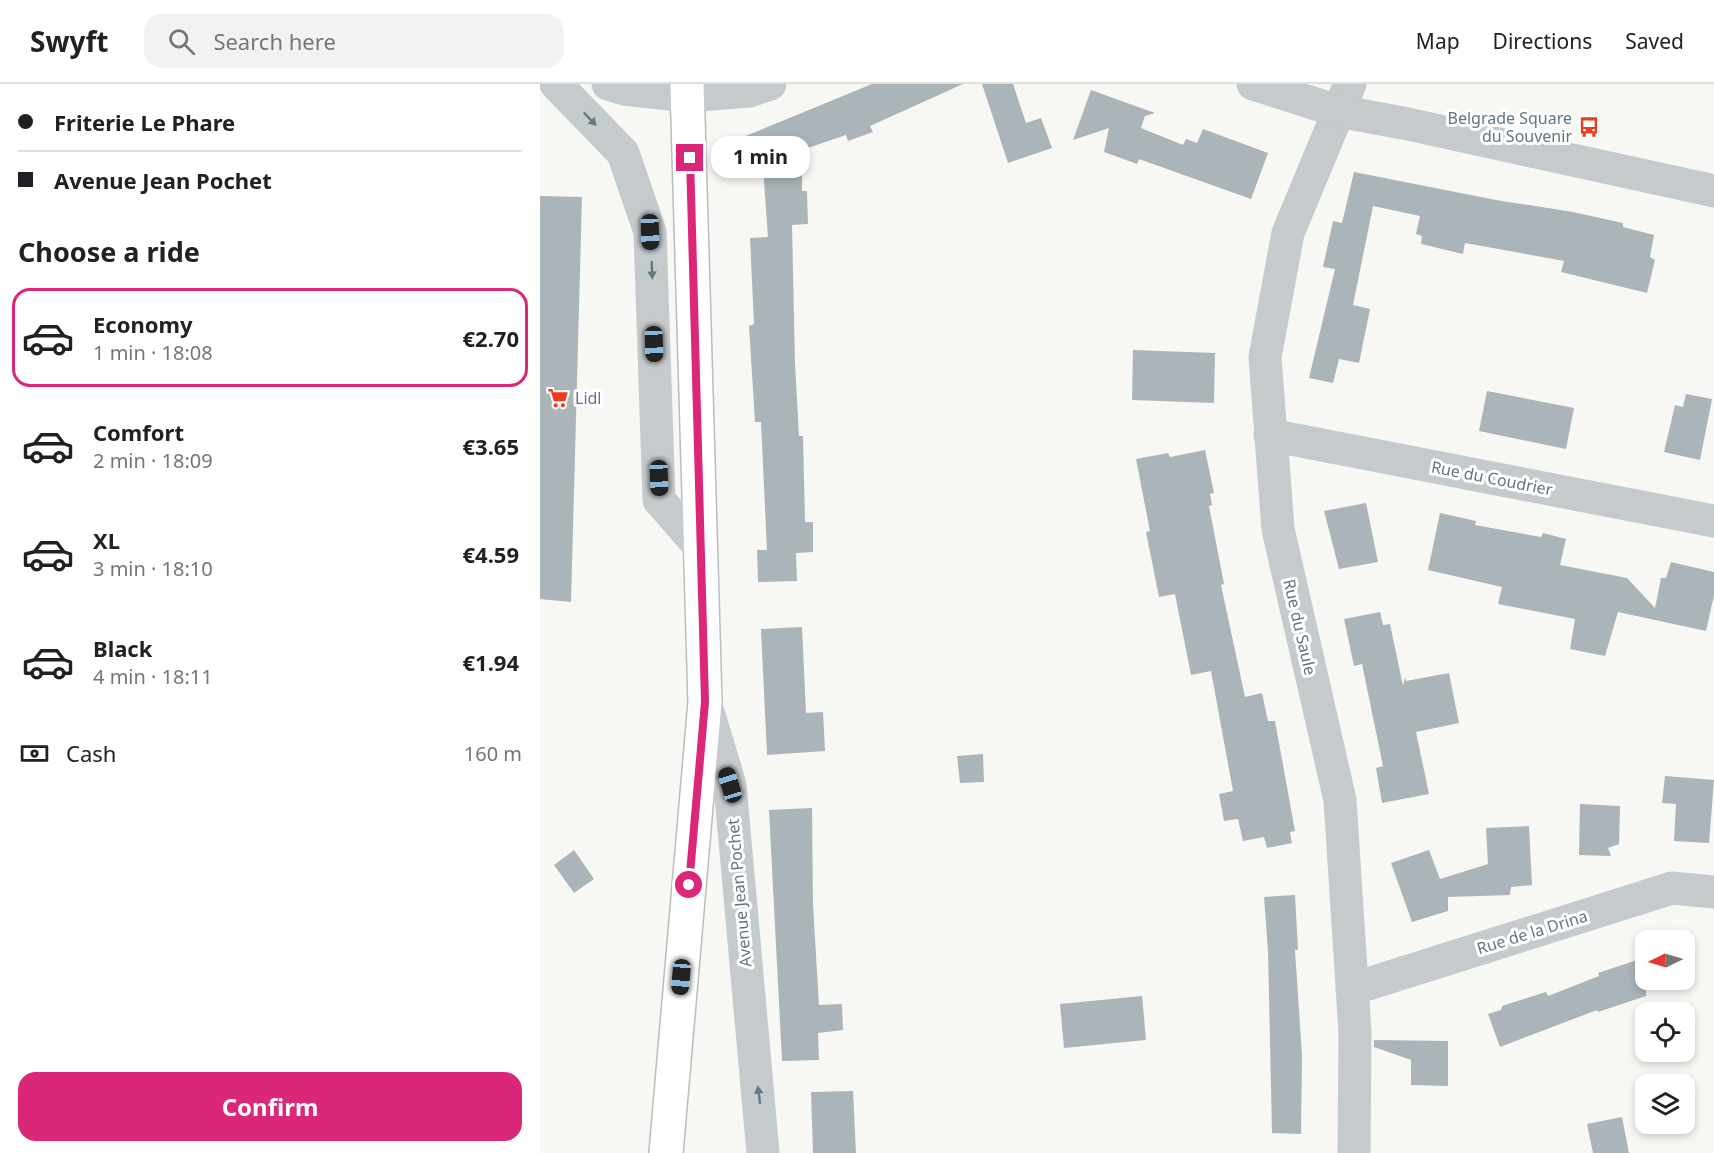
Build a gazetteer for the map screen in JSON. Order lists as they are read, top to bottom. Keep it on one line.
{"streets":{"main road":["Avenue Jean Pochet"],"street":["Rue du Coudrier","Rue du Saule","Rue de la Drina"]},"crossings":[["Rue du Coudrier","Rue du Saule"],["Rue du Saule","Rue de la Drina"]],"places":{"bus stop":["Belgrade Square du Souvenir"],"supermarket":["Lidl"]},"north":"left","page":{"header":"Swyft","search":"Search here","nav":["Map","Directions","Saved"],"banner":["Friterie Le Phare","Avenue Jean Pochet"],"bubble":"1 min","heading":"Choose a ride","list":[{"name":"Economy","note":"1 min · 18:08","value":"€2.70"},{"name":"Comfort","note":"2 min · 18:09","value":"€3.65"},{"name":"XL","note":"3 min · 18:10","value":"€4.59"},{"name":"Black","note":"4 min · 18:11","value":"€1.94"}],"pay":["Cash","160 m"],"buttons":"Confirm"}}
